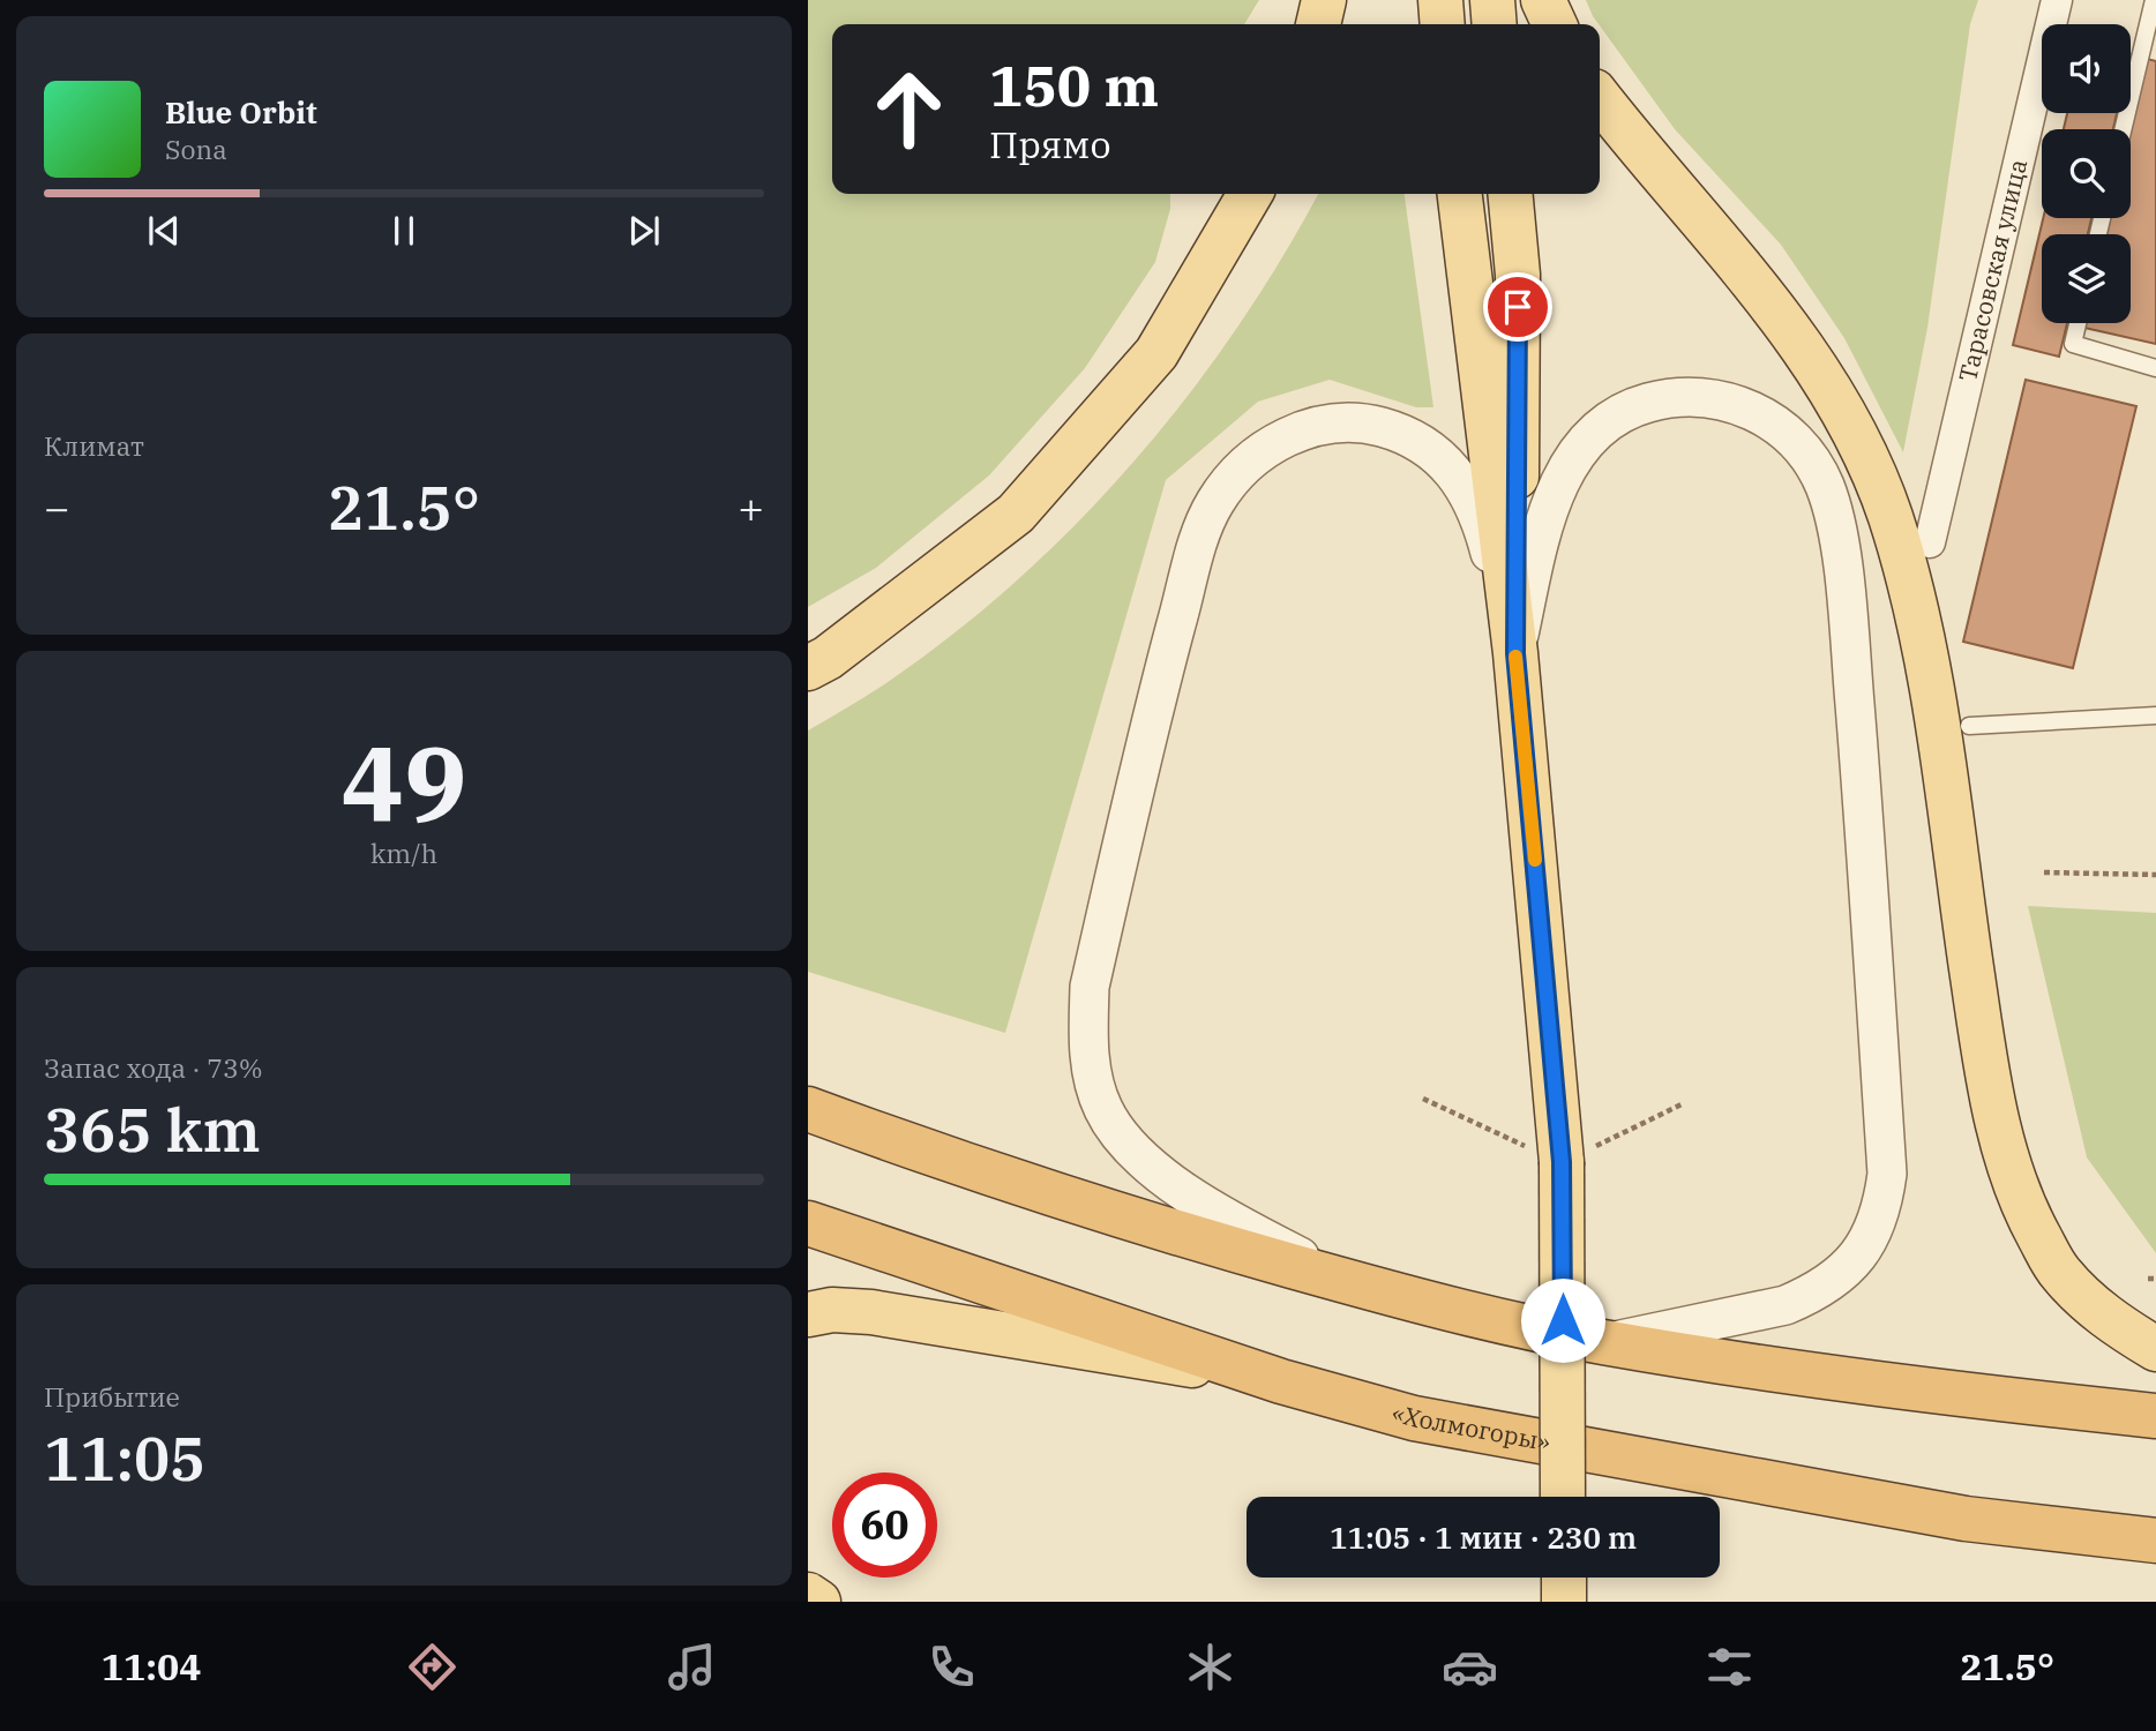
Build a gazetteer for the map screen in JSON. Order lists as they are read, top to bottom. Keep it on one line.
{"streets":{"highway":["«Холмогоры»"],"street":["Тарасовская улица"]},"page":{"turn":["150 m","Прямо"],"song":["Blue Orbit","Sona"],"tile":["Климат",["49","km/h"],["Запас хода · 73%","365 km"],["Прибытие","11:05"]],"heat":["−","21.5°","+"],"limit":"60","trip":"11:05 · 1 мин · 230 m","tabs":["11:04","21.5°"]}}
